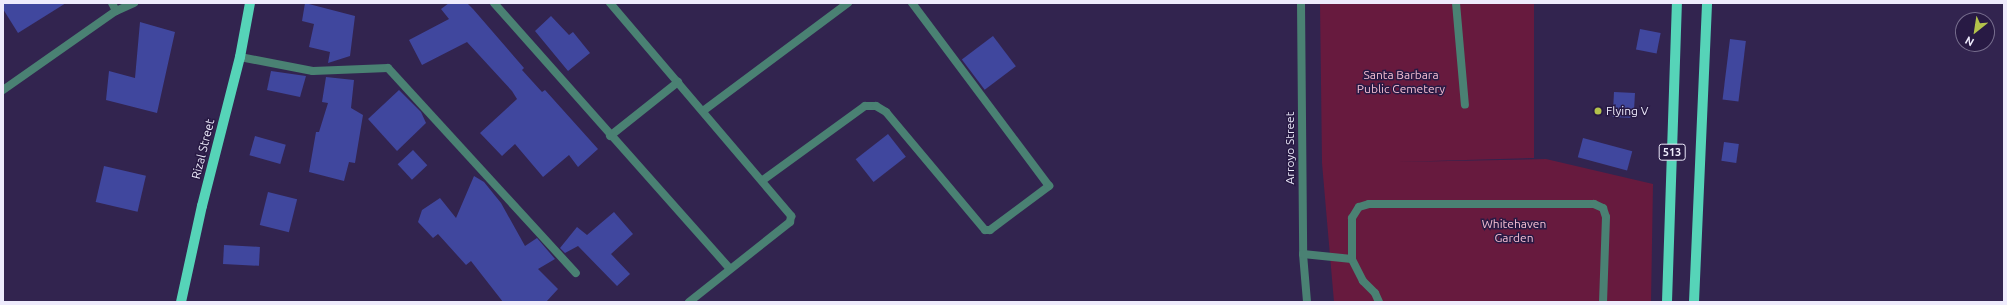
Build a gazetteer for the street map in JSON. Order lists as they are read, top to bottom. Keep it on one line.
{"streets":{"main road":["Rizal Street","513"],"street":["Arroyo Street"]},"parks":["Santa Barbara Public Cemetery","Whitehaven Garden"],"places":["Flying V"],"north":"bottom left"}
